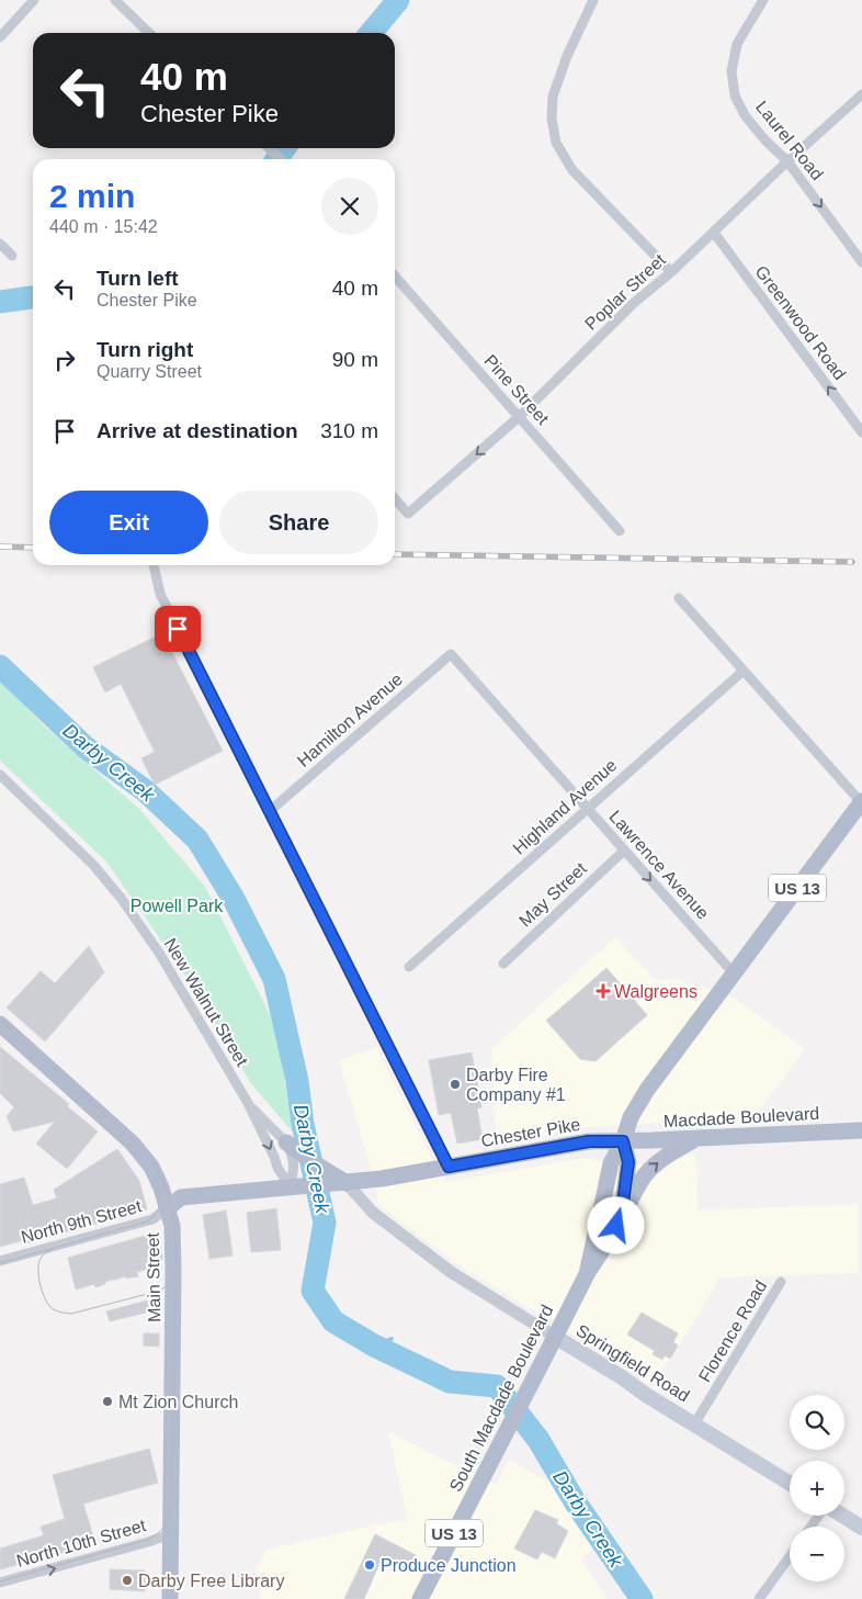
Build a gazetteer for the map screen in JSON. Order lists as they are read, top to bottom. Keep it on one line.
{"streets":{"main road":["US 13","Macdade Boulevard","Chester Pike","Main Street","Springfield Road","South Macdade Boulevard"],"street":["Laurel Road","Poplar Street","Greenwood Road","Pine Street","Hamilton Avenue","Highland Avenue","Lawrence Avenue","May Street","New Walnut Street","North 9th Street","Florence Road","North 10th Street"]},"crossings":[["Laurel Road","Poplar Street"],["Poplar Street","Greenwood Road"],["Poplar Street","Pine Street"],["Hamilton Avenue","Lawrence Avenue"],["Highland Avenue","Lawrence Avenue"],["Lawrence Avenue","US 13"],["Lawrence Avenue","May Street"],["US 13","Macdade Boulevard"],["US 13","Chester Pike"],["US 13","South Macdade Boulevard"],["New Walnut Street","Chester Pike"],["Macdade Boulevard","Chester Pike"],["Macdade Boulevard","South Macdade Boulevard"],["Chester Pike","North 9th Street"],["Chester Pike","Main Street"],["Chester Pike","Springfield Road"],["Chester Pike","South Macdade Boulevard"],["North 9th Street","Main Street"],["Main Street","North 10th Street"],["Florence Road","Springfield Road"],["Springfield Road","South Macdade Boulevard"]],"one_way":["Laurel Road","Greenwood Road","Lawrence Avenue","North 10th Street"],"water":["Darby Creek"],"parks":["Powell Park"],"places":{"health":["Walgreens"],"other":["Darby Fire Company #1","Mt Zion Church","Produce Junction","Darby Free Library"]},"page":{"turn":["40 m","Chester Pike"],"heading":["2 min","440 m · 15:42"],"list":[{"name":"Turn left","note":"Chester Pike","value":"40 m"},{"name":"Turn right","note":"Quarry Street","value":"90 m"},{"name":"Arrive at destination","value":"310 m"}],"buttons":["Exit","Share"],"map_buttons":["+","−"]}}
